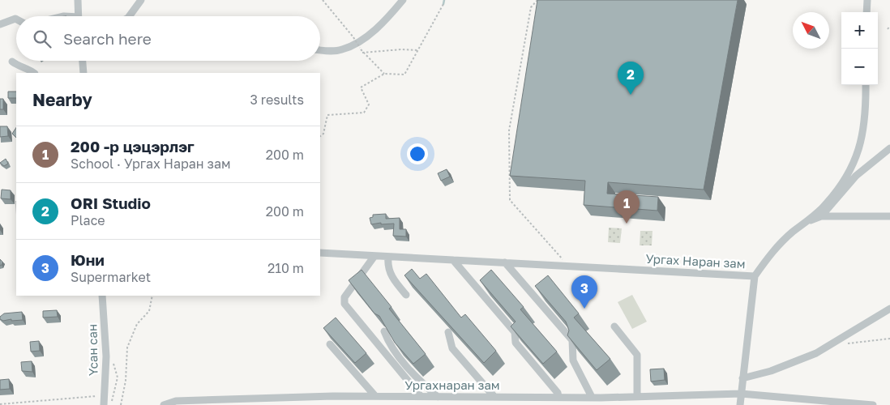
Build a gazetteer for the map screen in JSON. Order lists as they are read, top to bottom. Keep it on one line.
{"streets":{"street":["Ургах Наран зам","Үсан сан","Ургахнаран зам"]},"crossings":[["Ургах Наран зам","Ургахнаран зам"]],"north":"top left","page":{"map_buttons":["+","−"],"search":"Search here","pins":["2","1","3"],"heading":["Nearby","3 results"],"list":[{"mark":"1","name":"200 -р цэцэрлэг","note":"School · Ургах Наран зам","value":"200 m"},{"mark":"2","name":"ORI Studio","note":"Place","value":"200 m"},{"mark":"3","name":"Юни","note":"Supermarket","value":"210 m"}]}}
